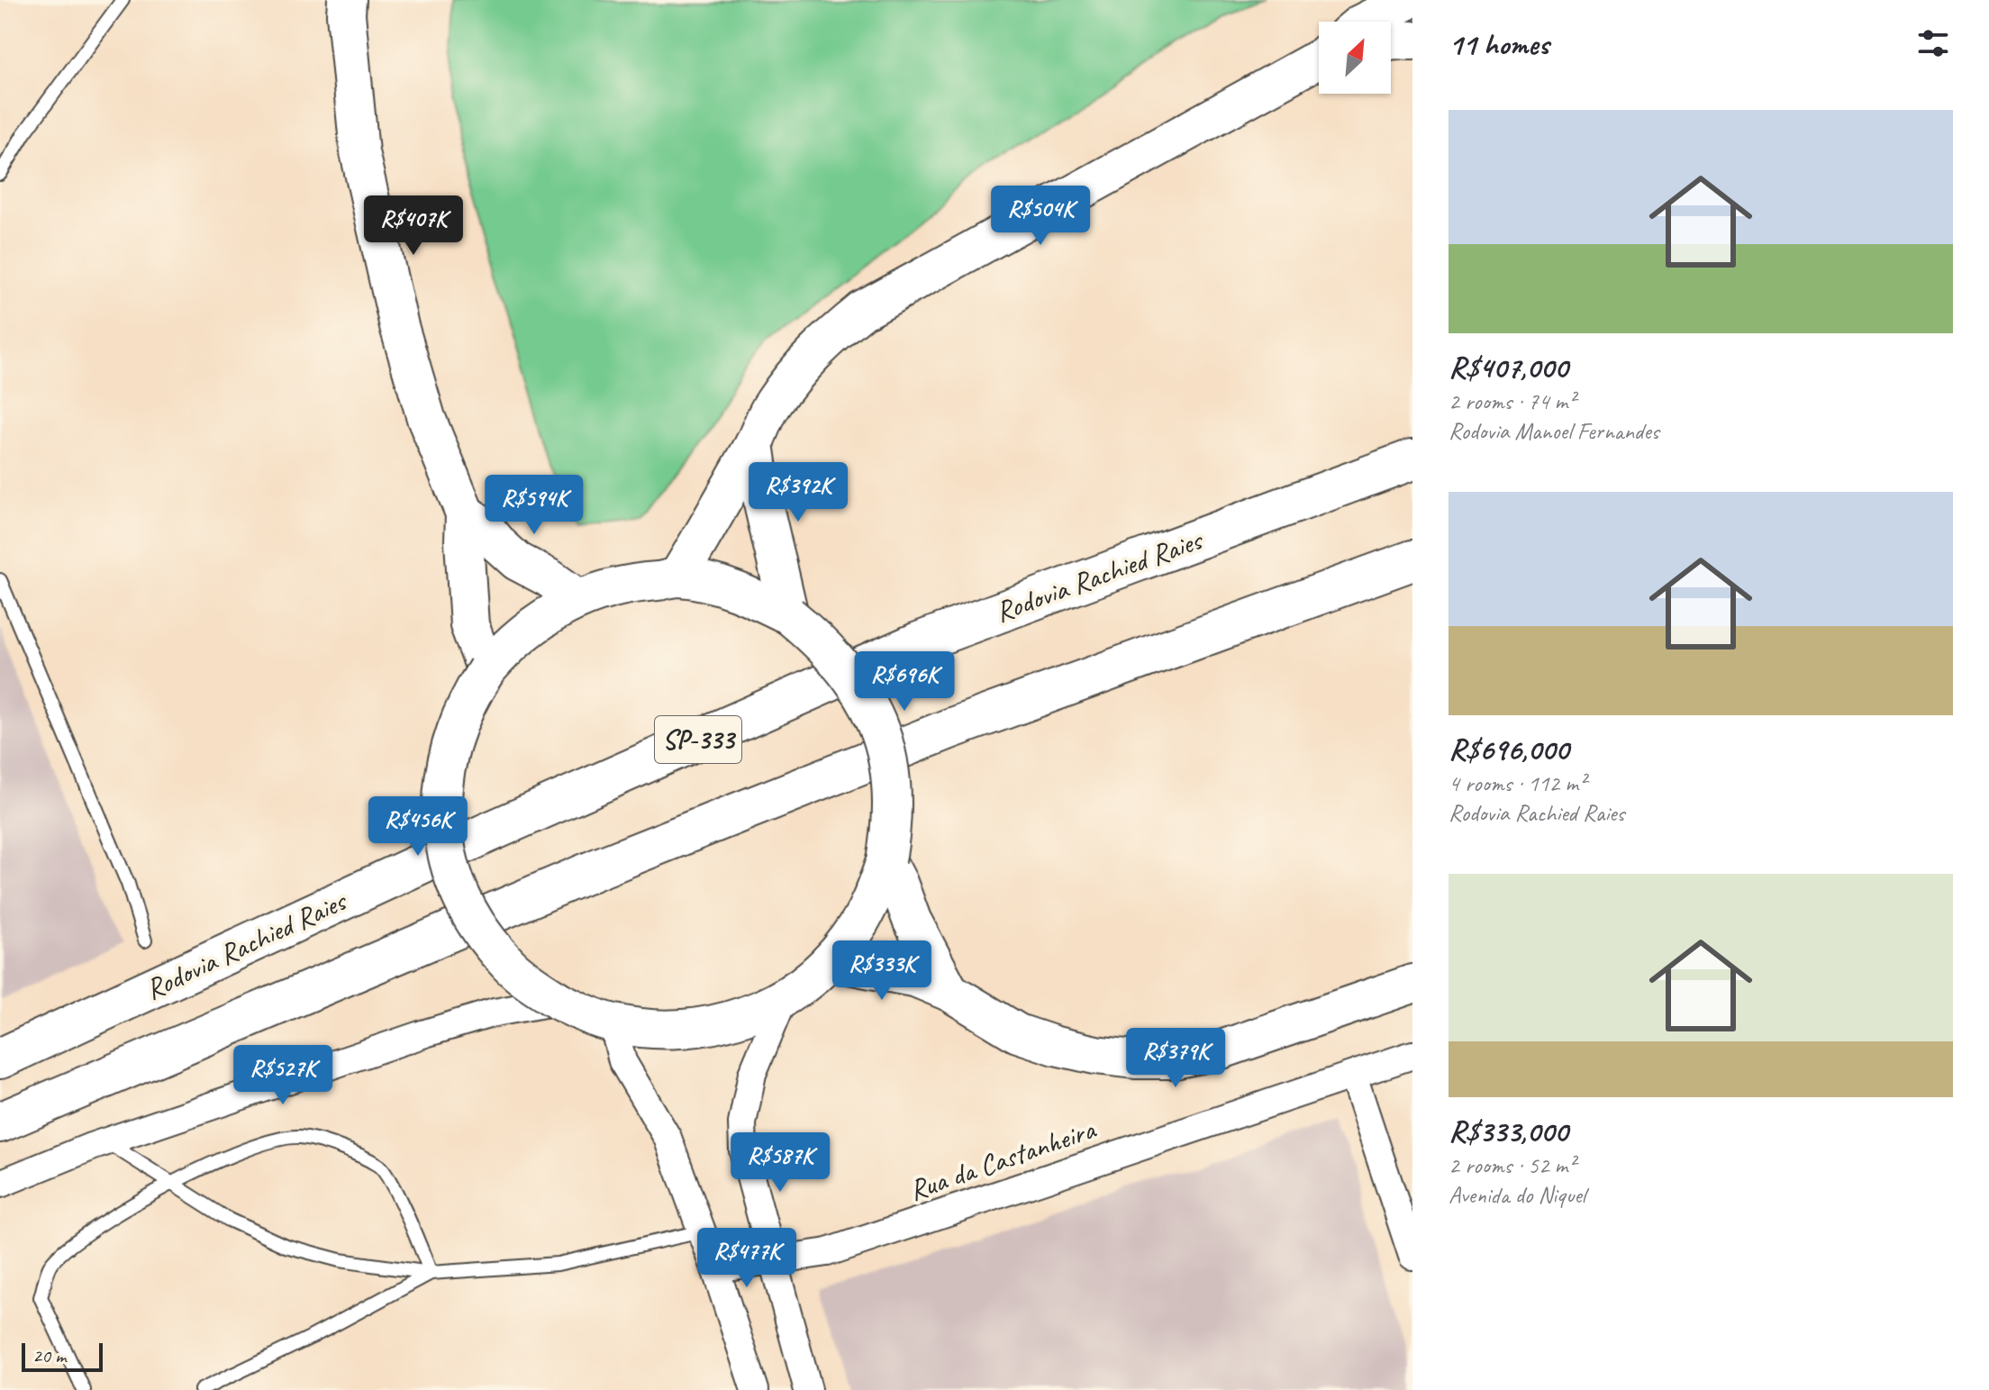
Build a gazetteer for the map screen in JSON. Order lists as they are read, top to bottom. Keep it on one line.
{"streets":{"highway":["Rodovia Rachied Raies","SP-333"],"street":["Rua da Castanheira"]},"scale_bar":"20 m","north":"top right","page":{"heading":"11 homes","list":[{"name":"R$407,000","note":"2 rooms · 74 m² · Rodovia Manoel Fernandes"},{"name":"R$696,000","note":"4 rooms · 112 m² · Rodovia Rachied Raies"},{"name":"R$333,000","note":"2 rooms · 52 m² · Avenida do Niquel"}],"price":["R$504K","R$407K","R$392K","R$594K","R$696K","R$456K","R$333K","R$379K","R$527K","R$587K","R$477K"],"scale":"20 m"}}
